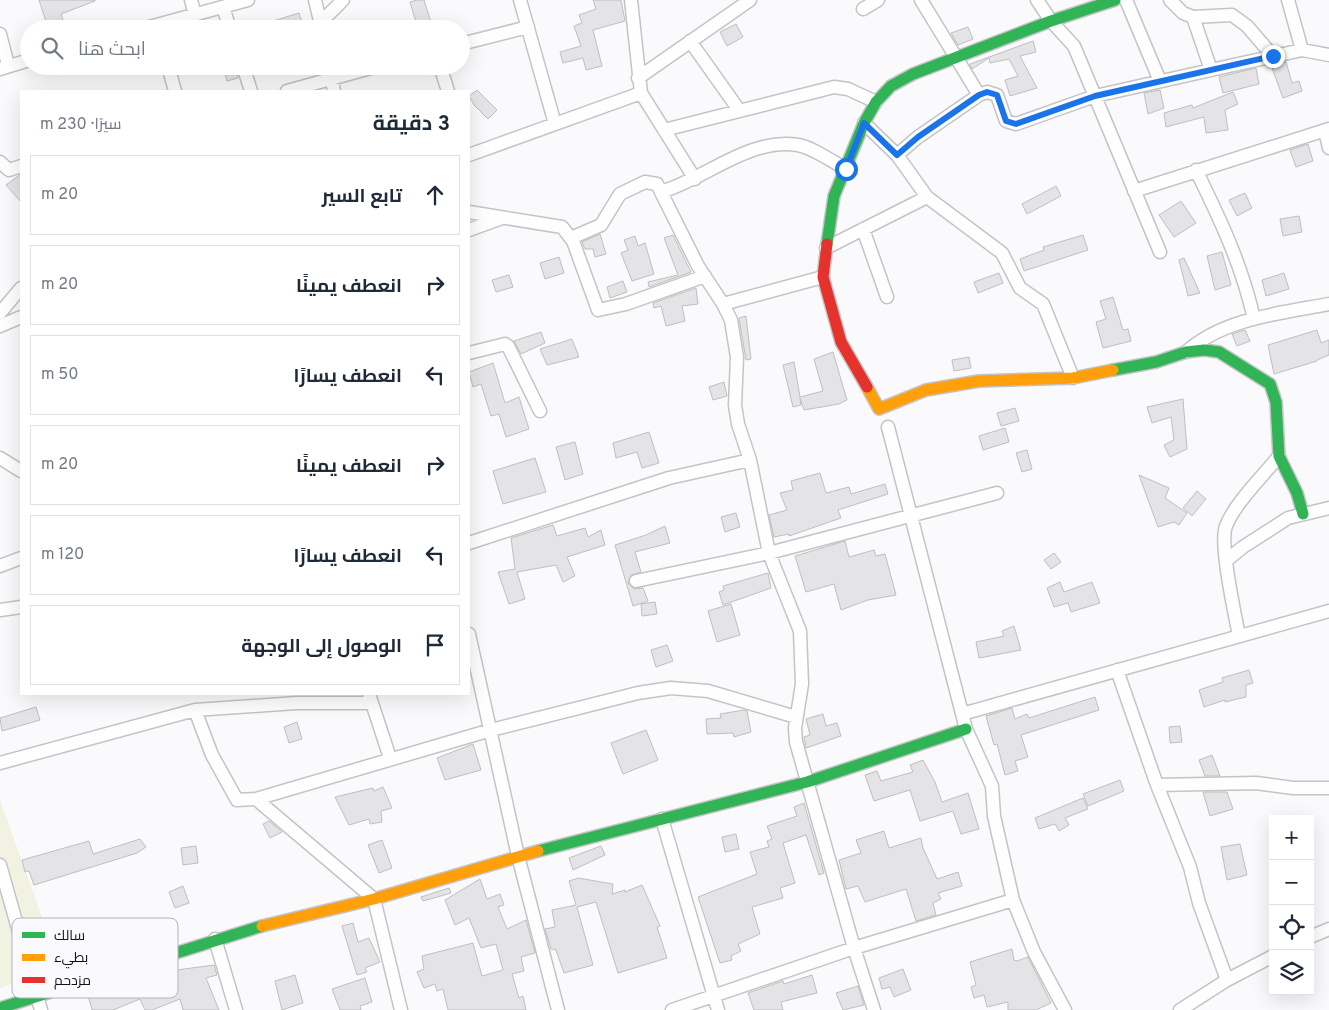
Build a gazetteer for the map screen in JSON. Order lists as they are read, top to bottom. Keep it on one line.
{"legend":["سالك","بطيء","مزدحم"],"page":{"search":"ابحث هنا","heading":["3 دقيقة","سيرًا · 230 m"],"list":[["تابع السير","20 m"],["انعطف يمينًا","20 m"],["انعطف يسارًا","50 m"],["انعطف يمينًا","20 m"],["انعطف يسارًا","120 m"],"الوصول إلى الوجهة"],"map_buttons":["+","−"]}}
